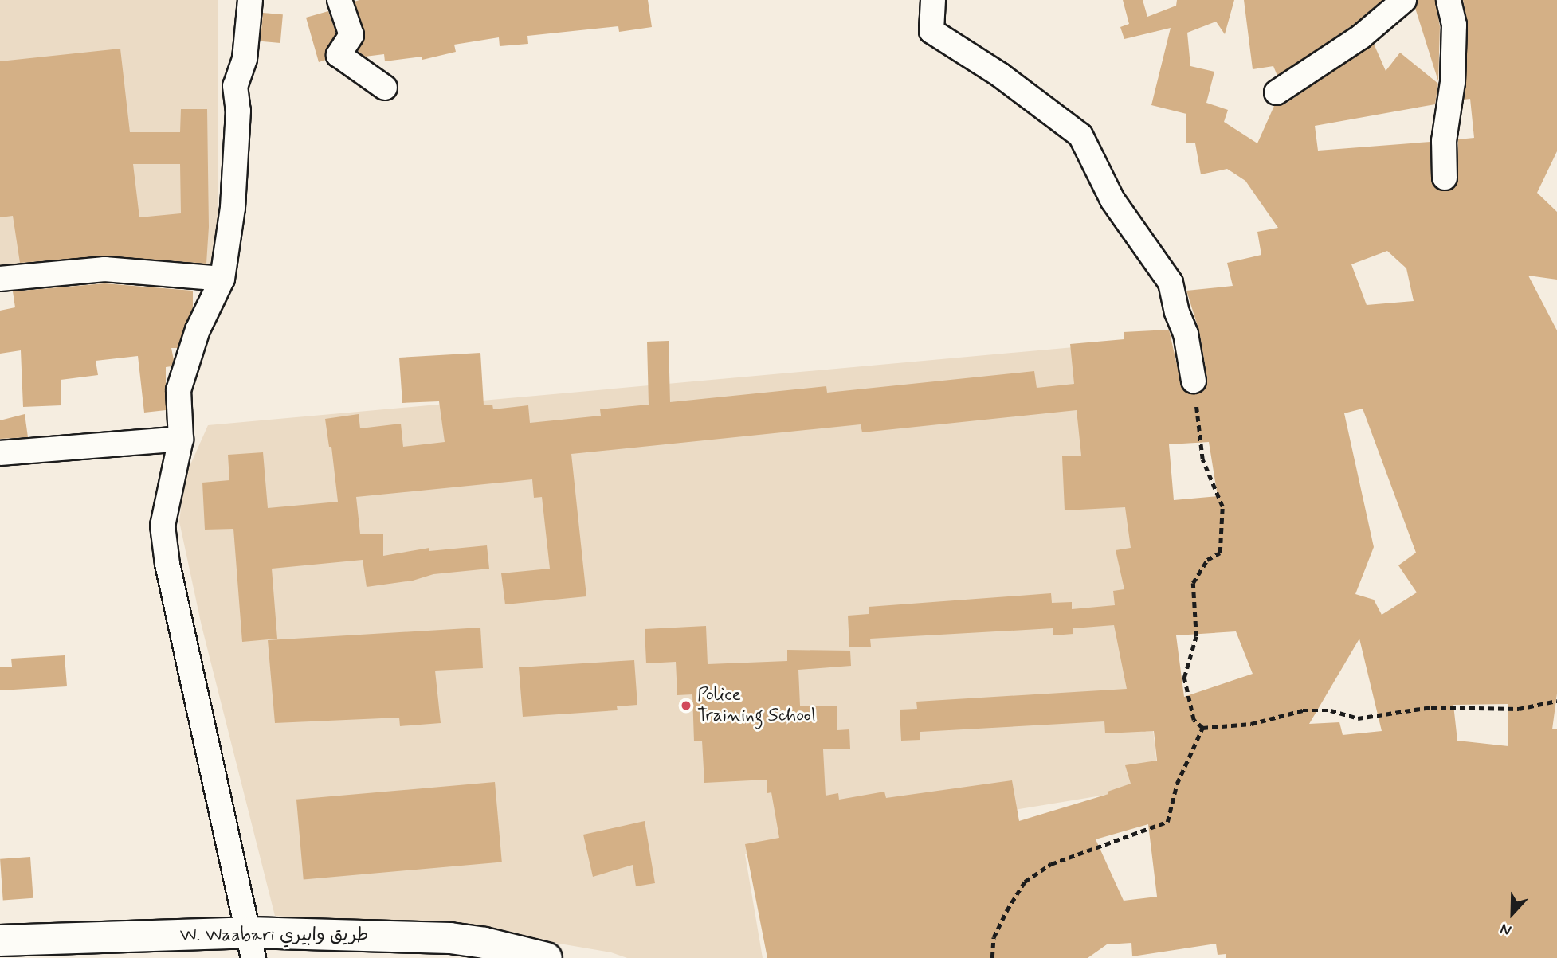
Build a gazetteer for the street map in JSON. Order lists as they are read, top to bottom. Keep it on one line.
{"streets":{"main road":["W. Waabari طريق وابيري"]},"places":["Police Training School"],"north":"bottom"}
